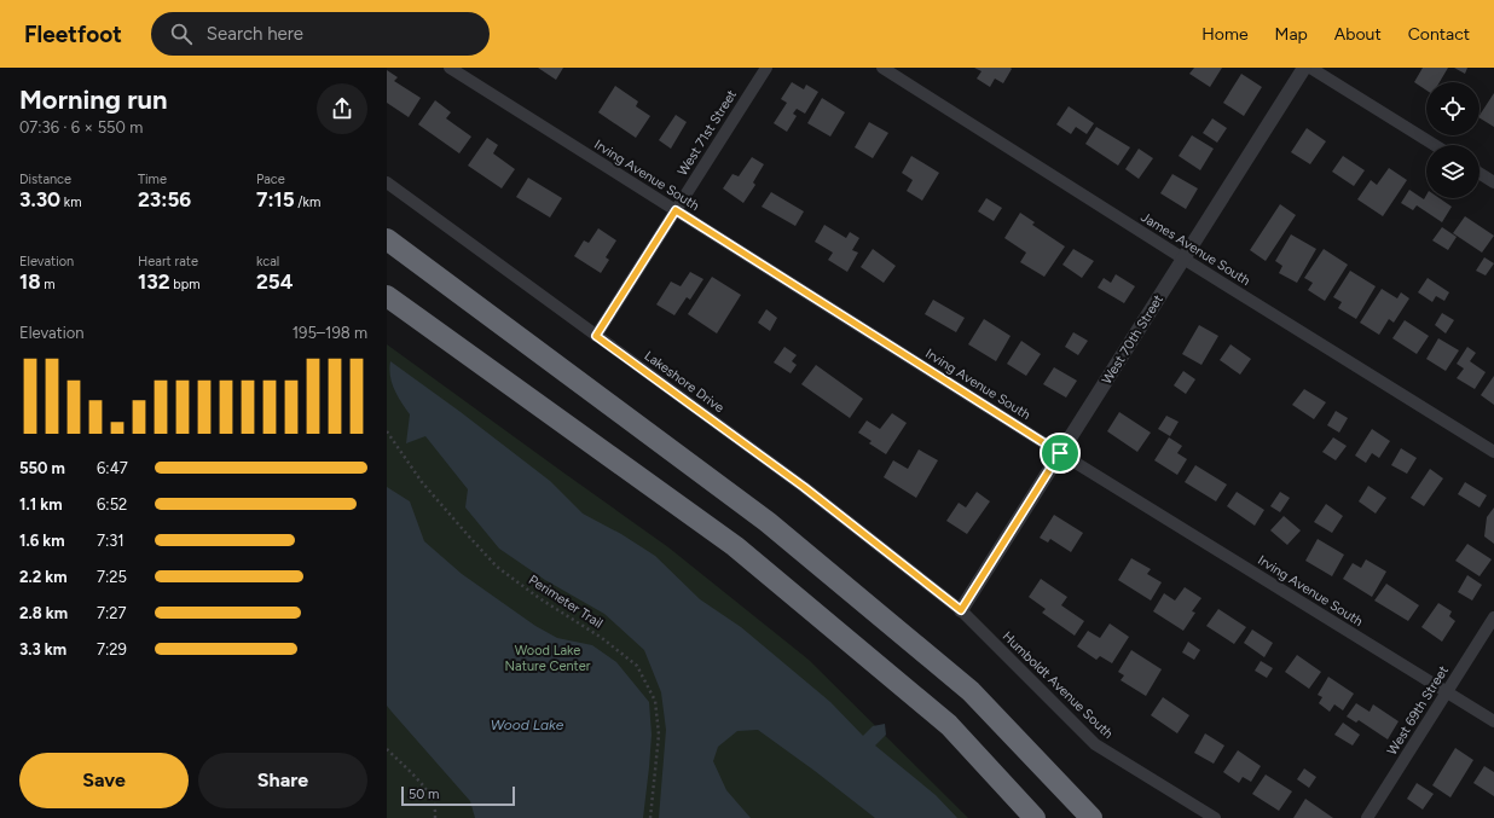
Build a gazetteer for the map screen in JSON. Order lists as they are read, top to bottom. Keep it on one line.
{"streets":{"street":["West 71st Street","Irving Avenue South","James Avenue South","West 70th Street","Lakeshore Drive","Humboldt Avenue South","West 69th Street"],"path":["Perimeter Trail"]},"crossings":[["West 71st Street","Irving Avenue South"],["West 71st Street","Lakeshore Drive"],["Irving Avenue South","West 70th Street"],["Irving Avenue South","West 69th Street"],["James Avenue South","West 70th Street"],["West 70th Street","Lakeshore Drive"],["West 70th Street","Humboldt Avenue South"],["Lakeshore Drive","Humboldt Avenue South"]],"water":["Wood Lake"],"parks":["Wood Lake Nature Center"],"scale_bar":"50 m","page":{"header":"Fleetfoot","search":"Search here","nav":["Home","Map","About","Contact"],"heading":["Morning run","07:36 · 6 × 550 m"],"stats":[["Distance","3.30 km"],["Time","23:56"],["Pace","7:15 /km"],["Elevation","18 m"],["Heart rate","132 bpm"],["kcal","254"]],"chart":["Elevation","195–198 m"],"list":[{"name":"550 m","note":"6:47"},{"name":"1.1 km","note":"6:52"},{"name":"1.6 km","note":"7:31"},{"name":"2.2 km","note":"7:25"},{"name":"2.8 km","note":"7:27"},{"name":"3.3 km","note":"7:29"}],"buttons":["Save","Share"],"scale":"50 m"}}
